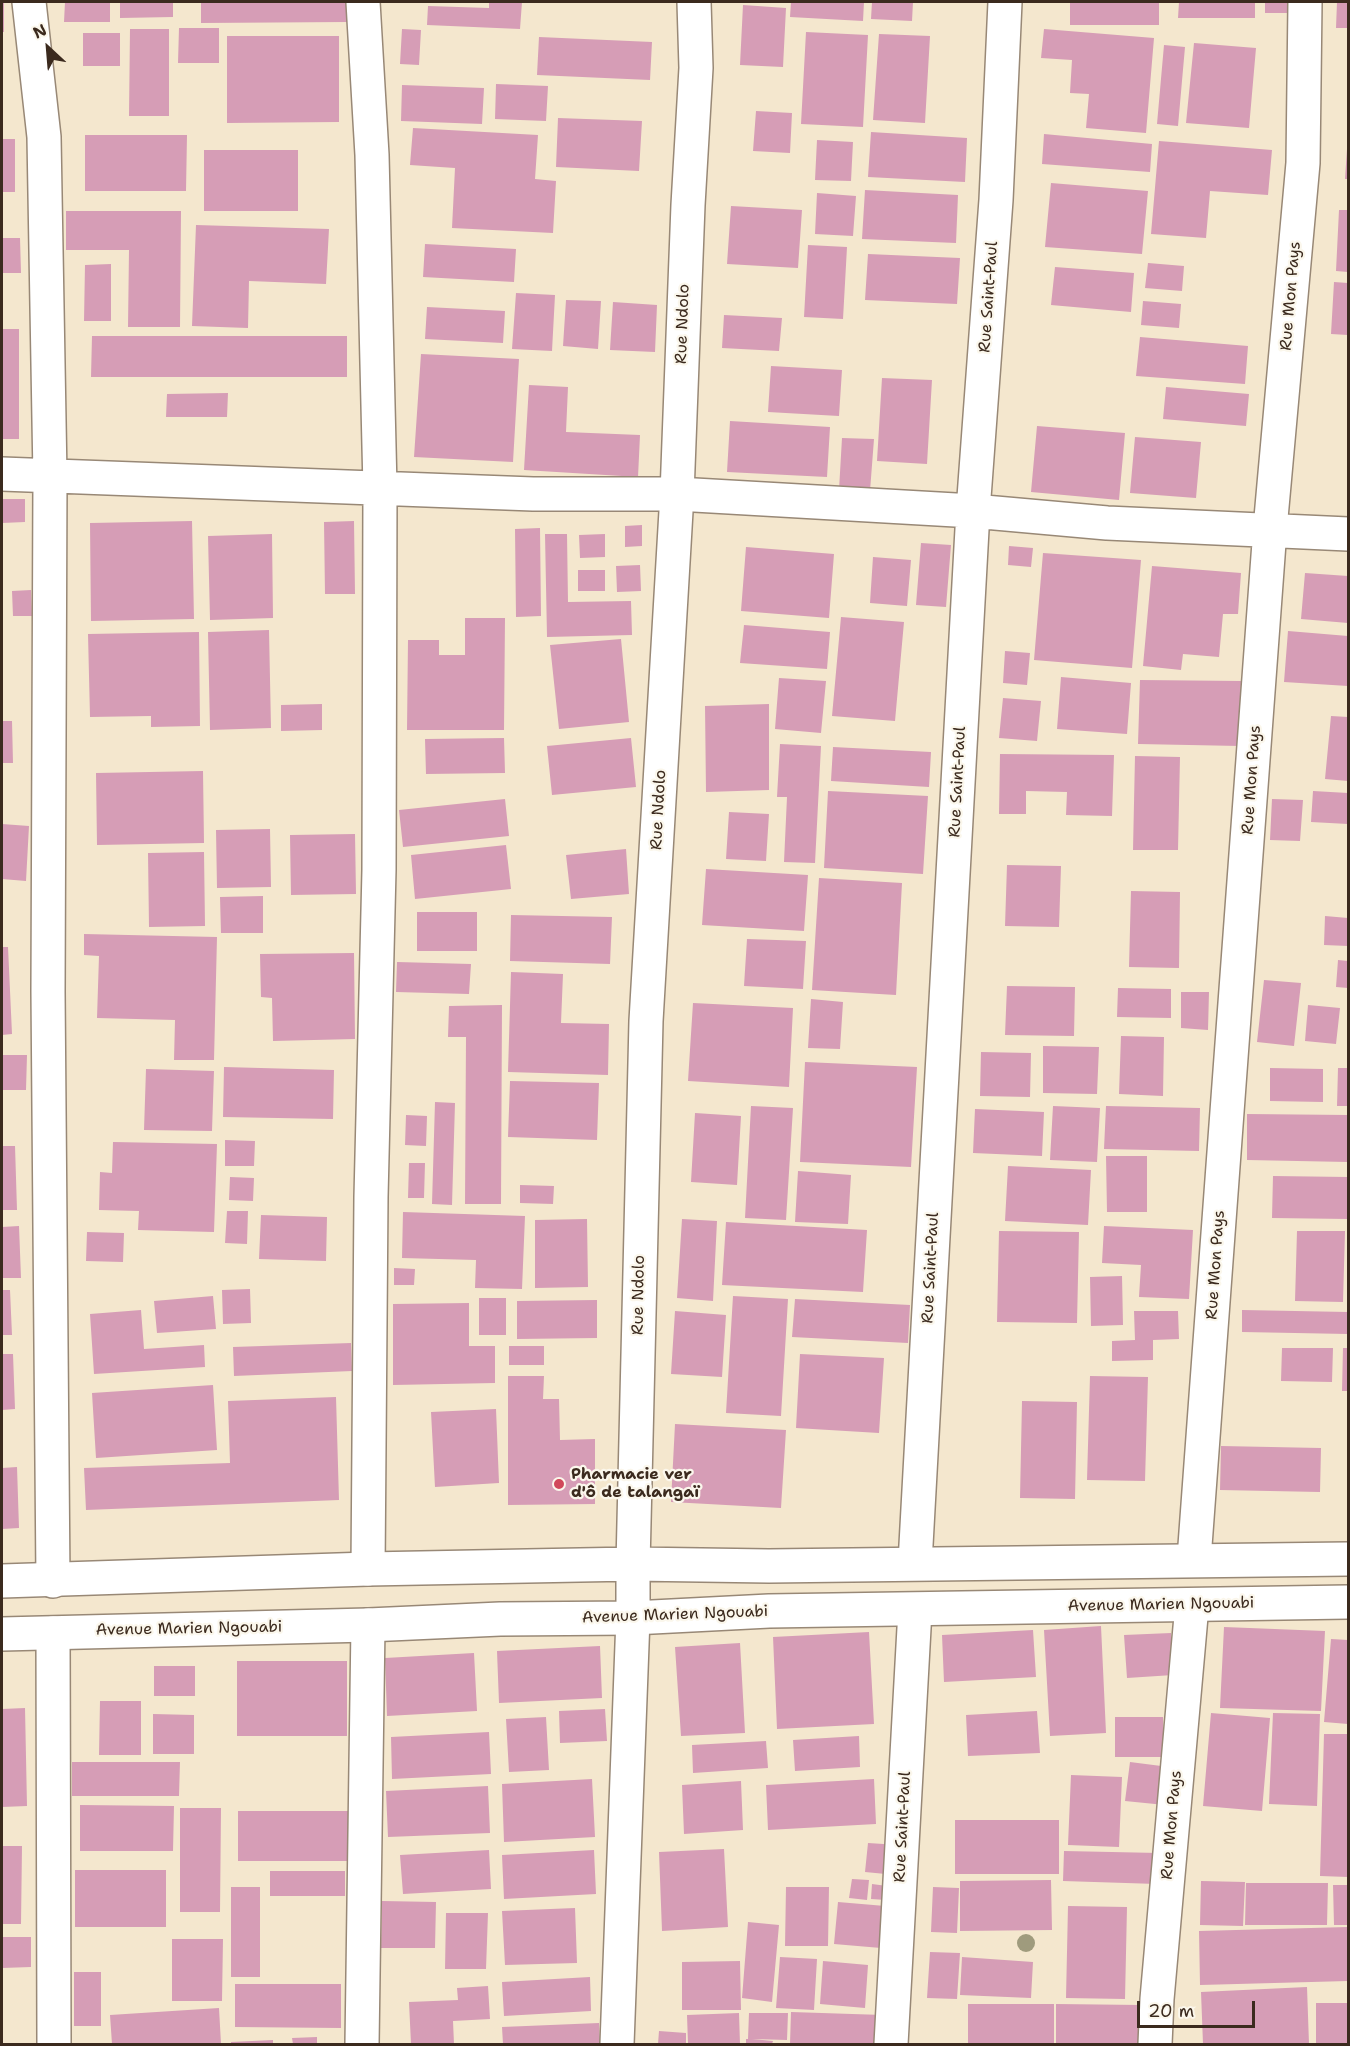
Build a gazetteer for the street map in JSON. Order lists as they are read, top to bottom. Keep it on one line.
{"streets":{"street":["Rue Mon Pays","Rue Saint-Paul","Rue Ndolo","Avenue Marien Ngouabi"]},"crossings":[["Rue Mon Pays","Avenue Marien Ngouabi"],["Rue Saint-Paul","Avenue Marien Ngouabi"],["Rue Ndolo","Avenue Marien Ngouabi"]],"places":["Pharmacie ver d'ô de talangaï"],"scale_bar":"20 m","north":"top left"}
